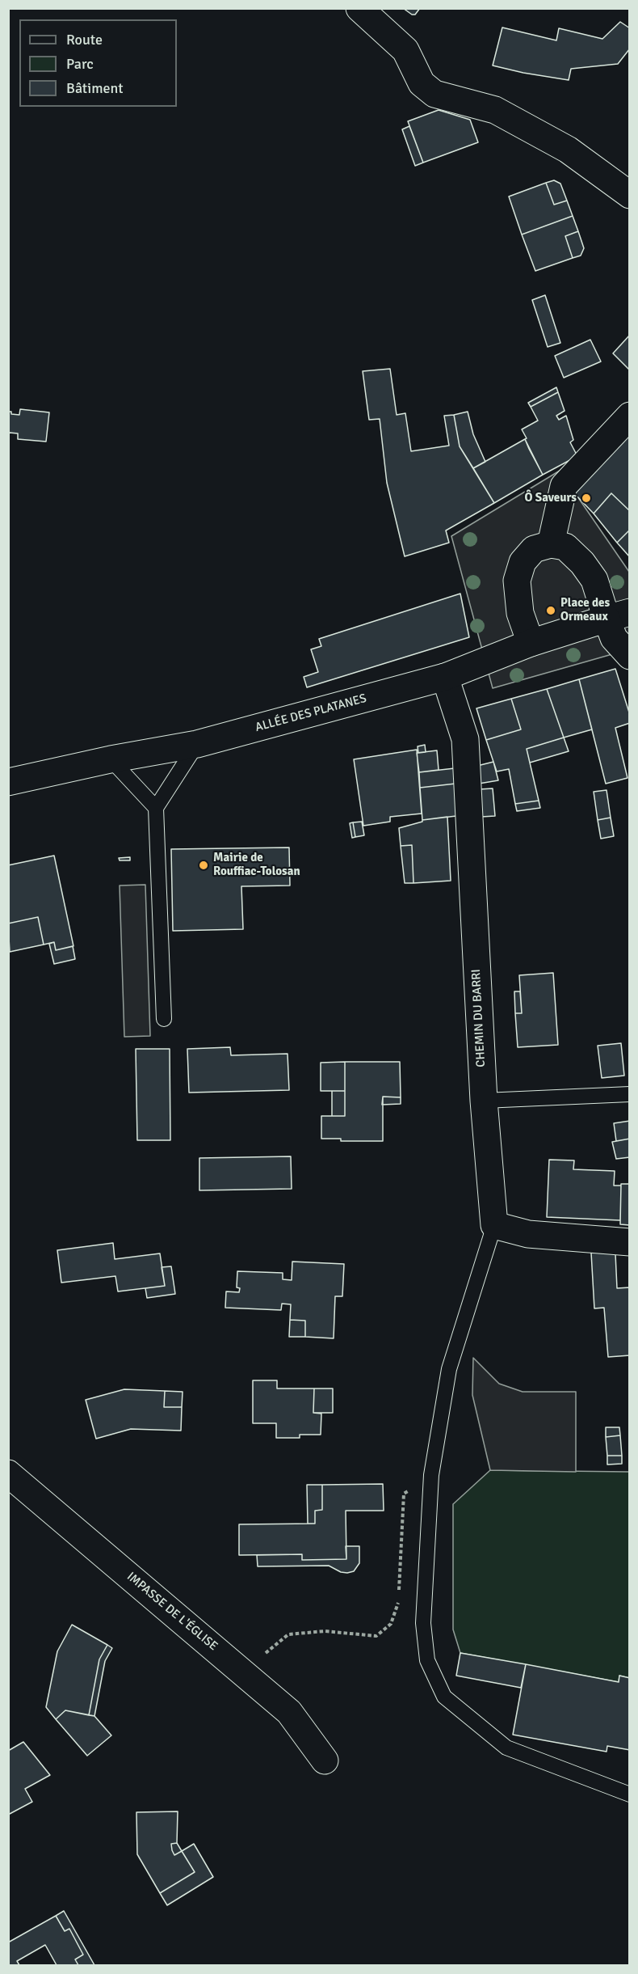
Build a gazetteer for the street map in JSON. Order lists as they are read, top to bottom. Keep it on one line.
{"streets":{"street":["ALLÉE DES PLATANES","CHEMIN DU BARRI","IMPASSE DE L'ÉGLISE"]},"crossings":[["ALLÉE DES PLATANES","CHEMIN DU BARRI"]],"places":["Ô Saveurs","Place des Ormeaux","Mairie de Rouffiac-Tolosan"],"legend":["Route","Parc","Bâtiment"]}
